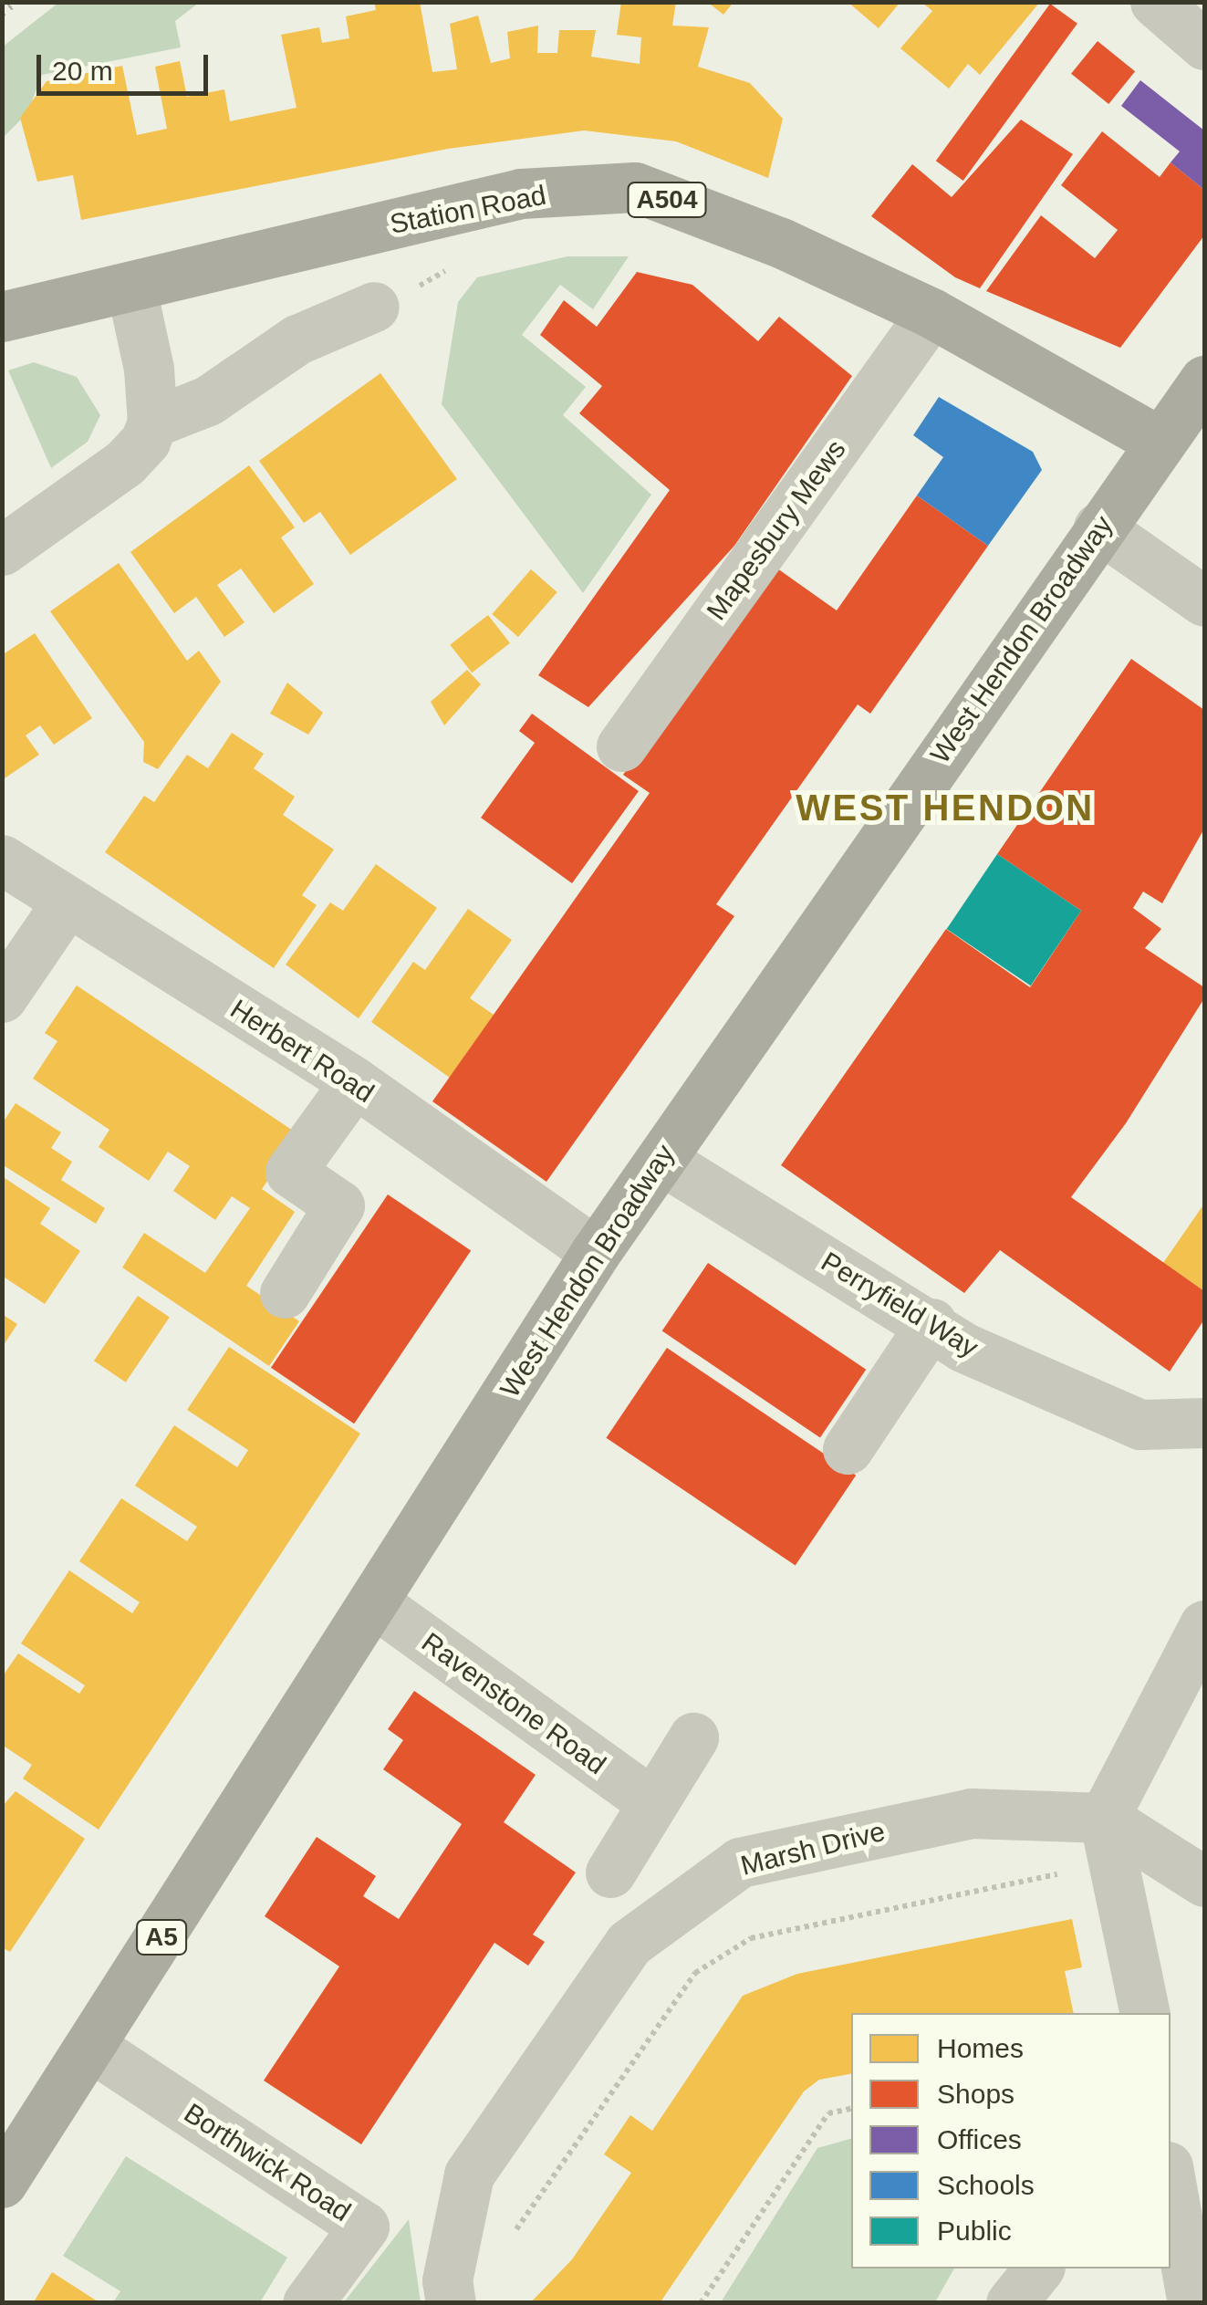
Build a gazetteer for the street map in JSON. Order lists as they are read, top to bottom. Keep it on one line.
{"streets":{"main road":["A504","Station Road","West Hendon Broadway","A5"],"street":["Mapesbury Mews","Herbert Road","Perryfield Way","Ravenstone Road","Marsh Drive","Borthwick Road"]},"crossings":[["Station Road","Mapesbury Mews"],["Station Road","West Hendon Broadway"],["West Hendon Broadway","Herbert Road"],["West Hendon Broadway","Perryfield Way"],["West Hendon Broadway","Ravenstone Road"],["West Hendon Broadway","Borthwick Road"]],"districts":["WEST HENDON"],"legend":["Homes","Shops","Offices","Schools","Public"],"scale_bar":"20 m"}
